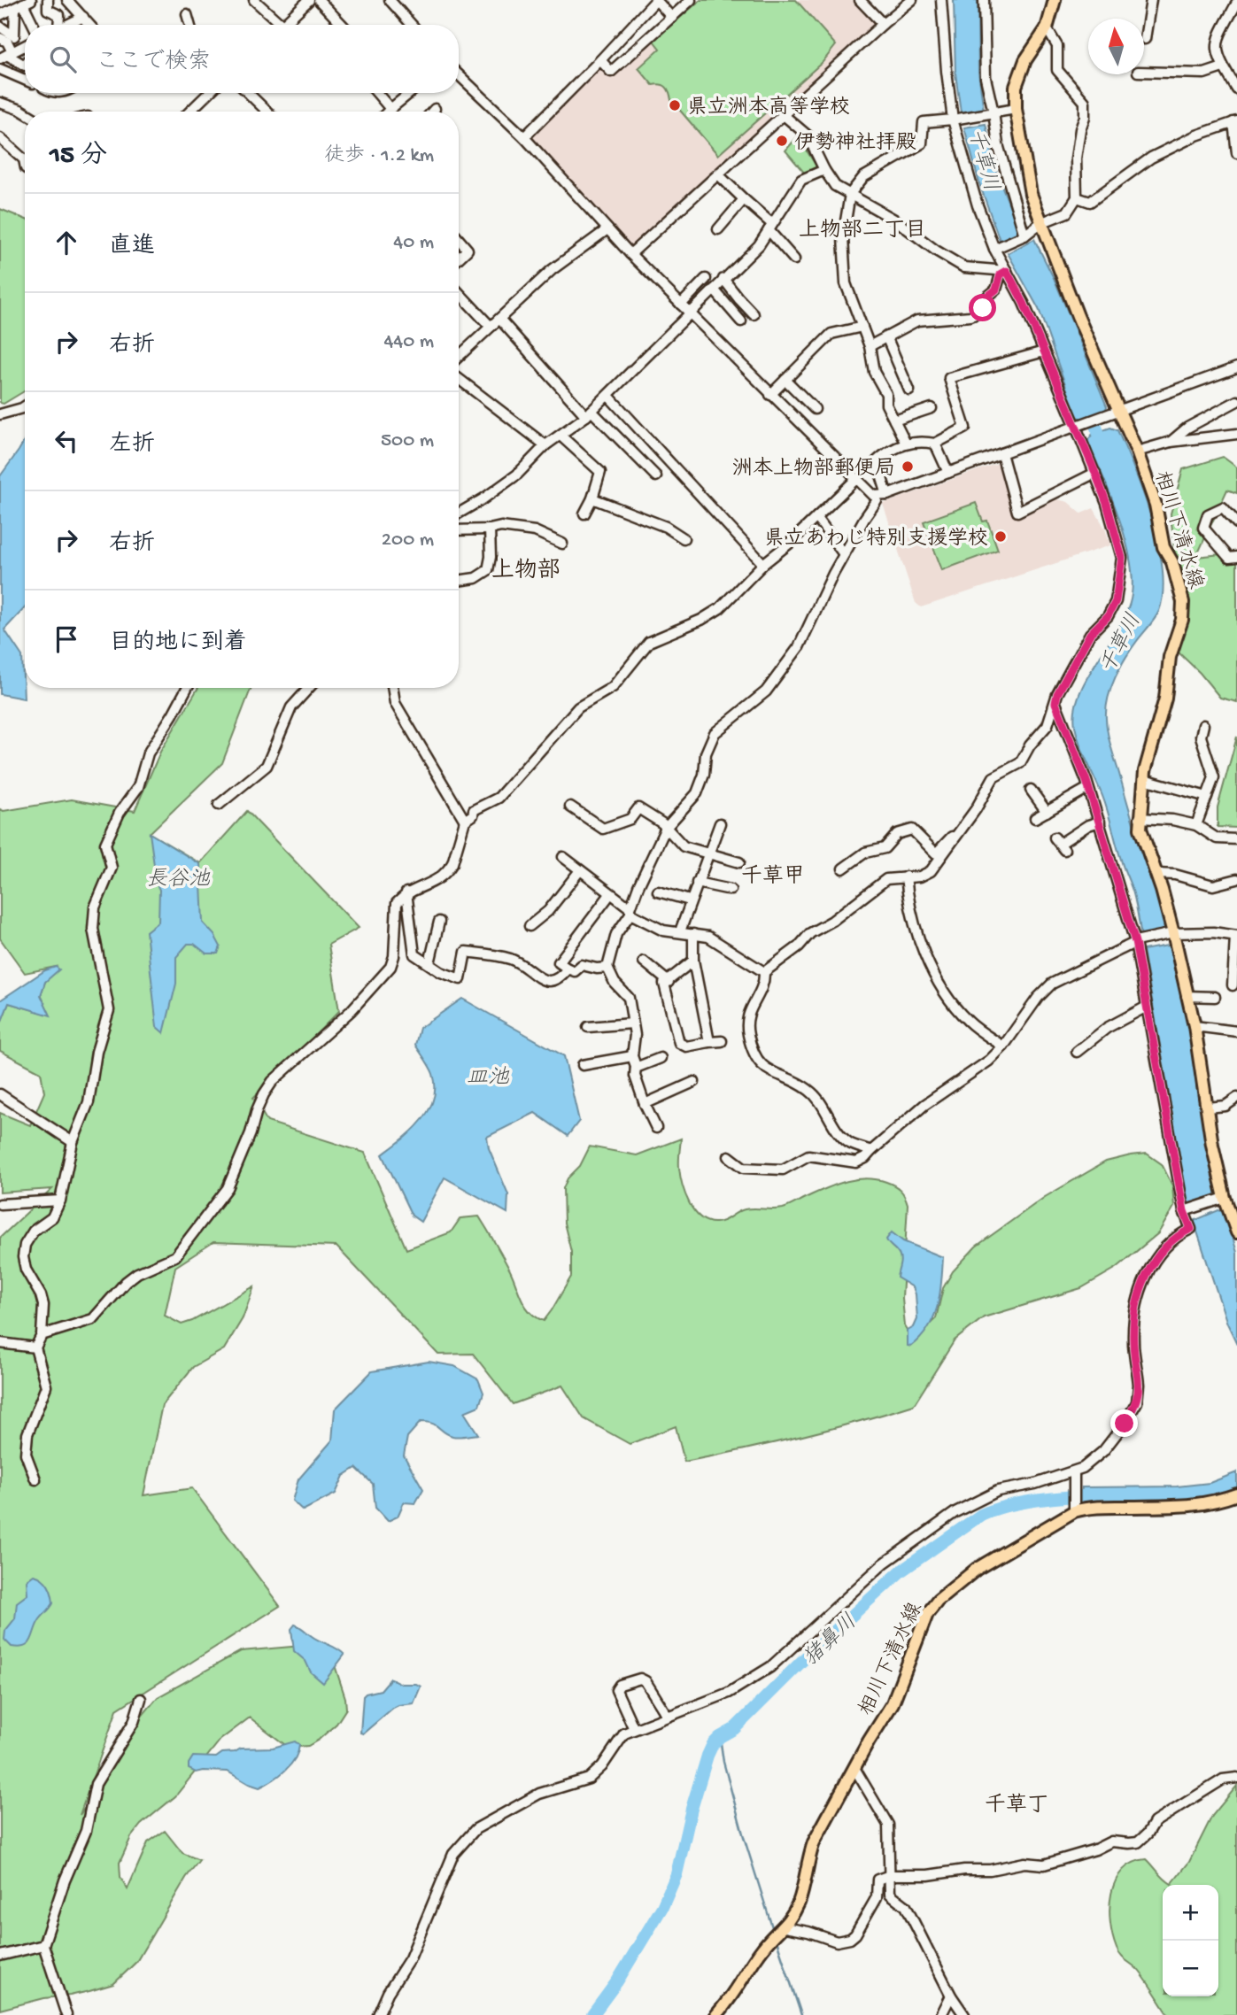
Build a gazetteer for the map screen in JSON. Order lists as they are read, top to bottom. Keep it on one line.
{"streets":{"main road":["相川下清水線"]},"districts":["上物部二丁目","上物部","千草甲","千草丁"],"water":["千草川","長谷池","皿池","猪鼻川"],"places":["県立洲本高等学校","伊勢神社拝殿","洲本上物部郵便局","県立あわじ特別支援学校"],"north":"top","page":{"search":"ここで検索","heading":["15 分","徒歩 · 1.2 km"],"list":[["直進","40 m"],["右折","440 m"],["左折","500 m"],["右折","200 m"],"目的地に到着"],"map_buttons":["+","−"]}}
